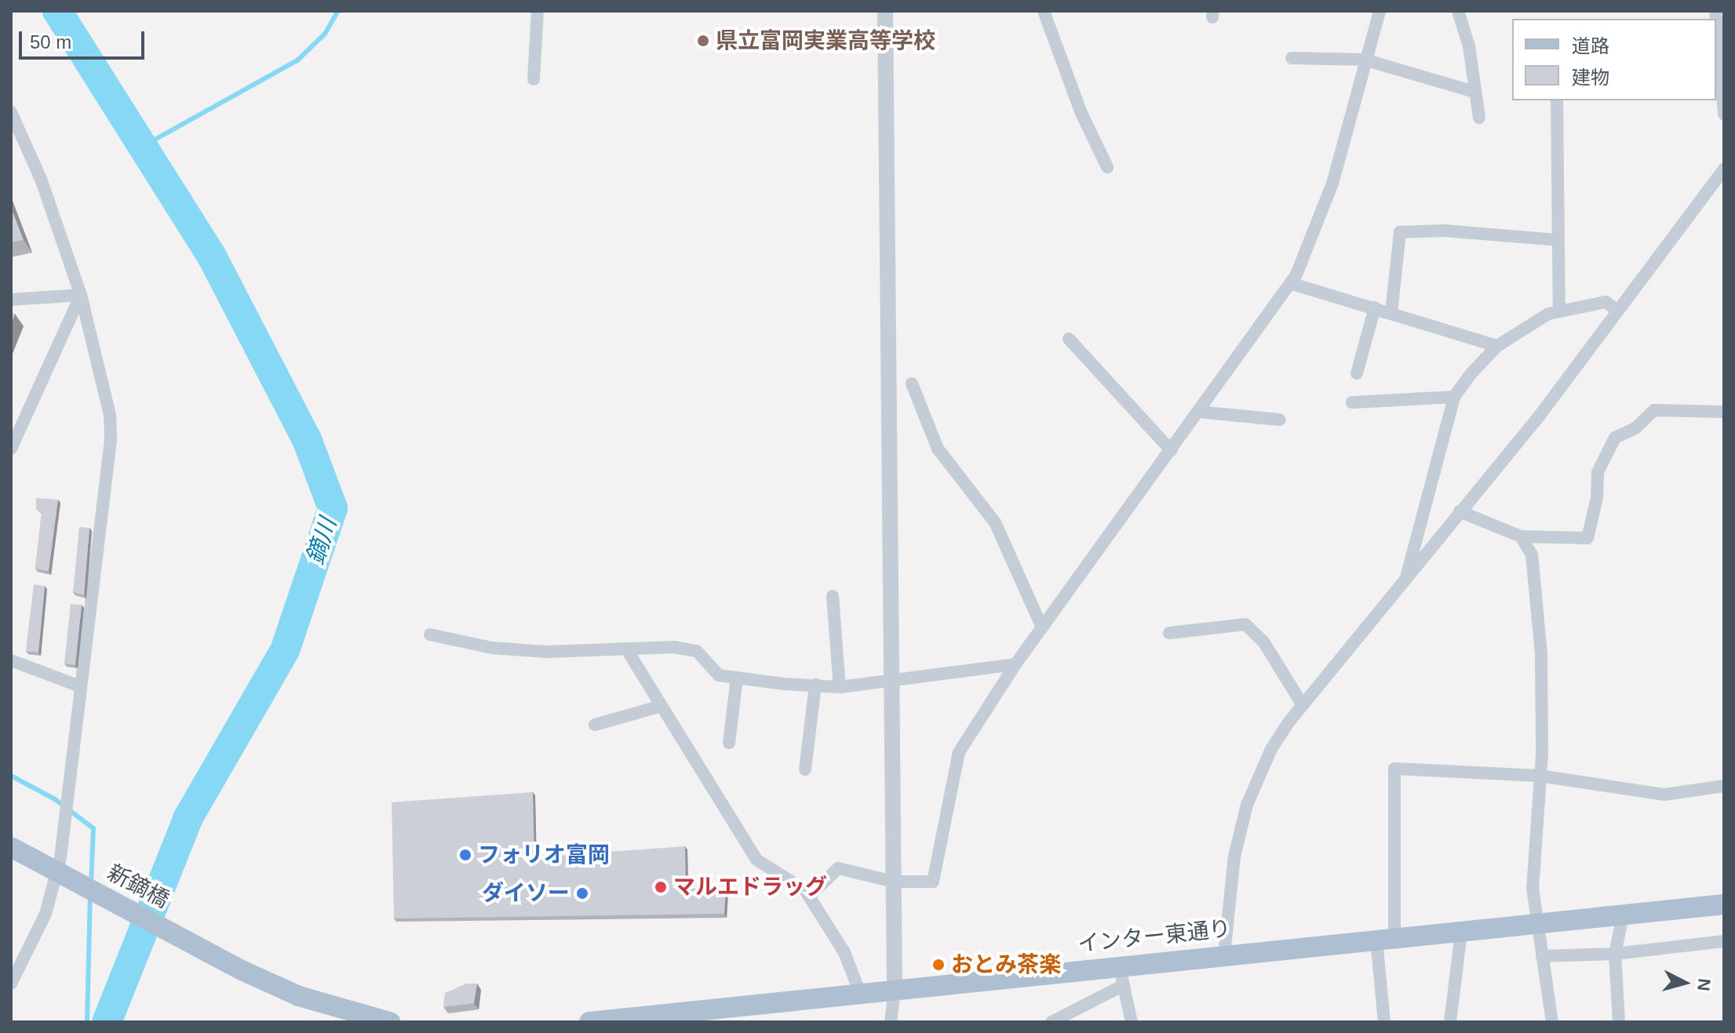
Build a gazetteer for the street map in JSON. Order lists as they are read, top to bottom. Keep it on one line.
{"streets":{"main road":["新鏑橋","インター東通り"]},"water":["鏑川"],"places":["県立富岡実業高等学校","フォリオ富岡","マルエドラッグ","ダイソー","おとみ茶楽"],"legend":["道路","建物"],"scale_bar":"50 m","north":"right"}
